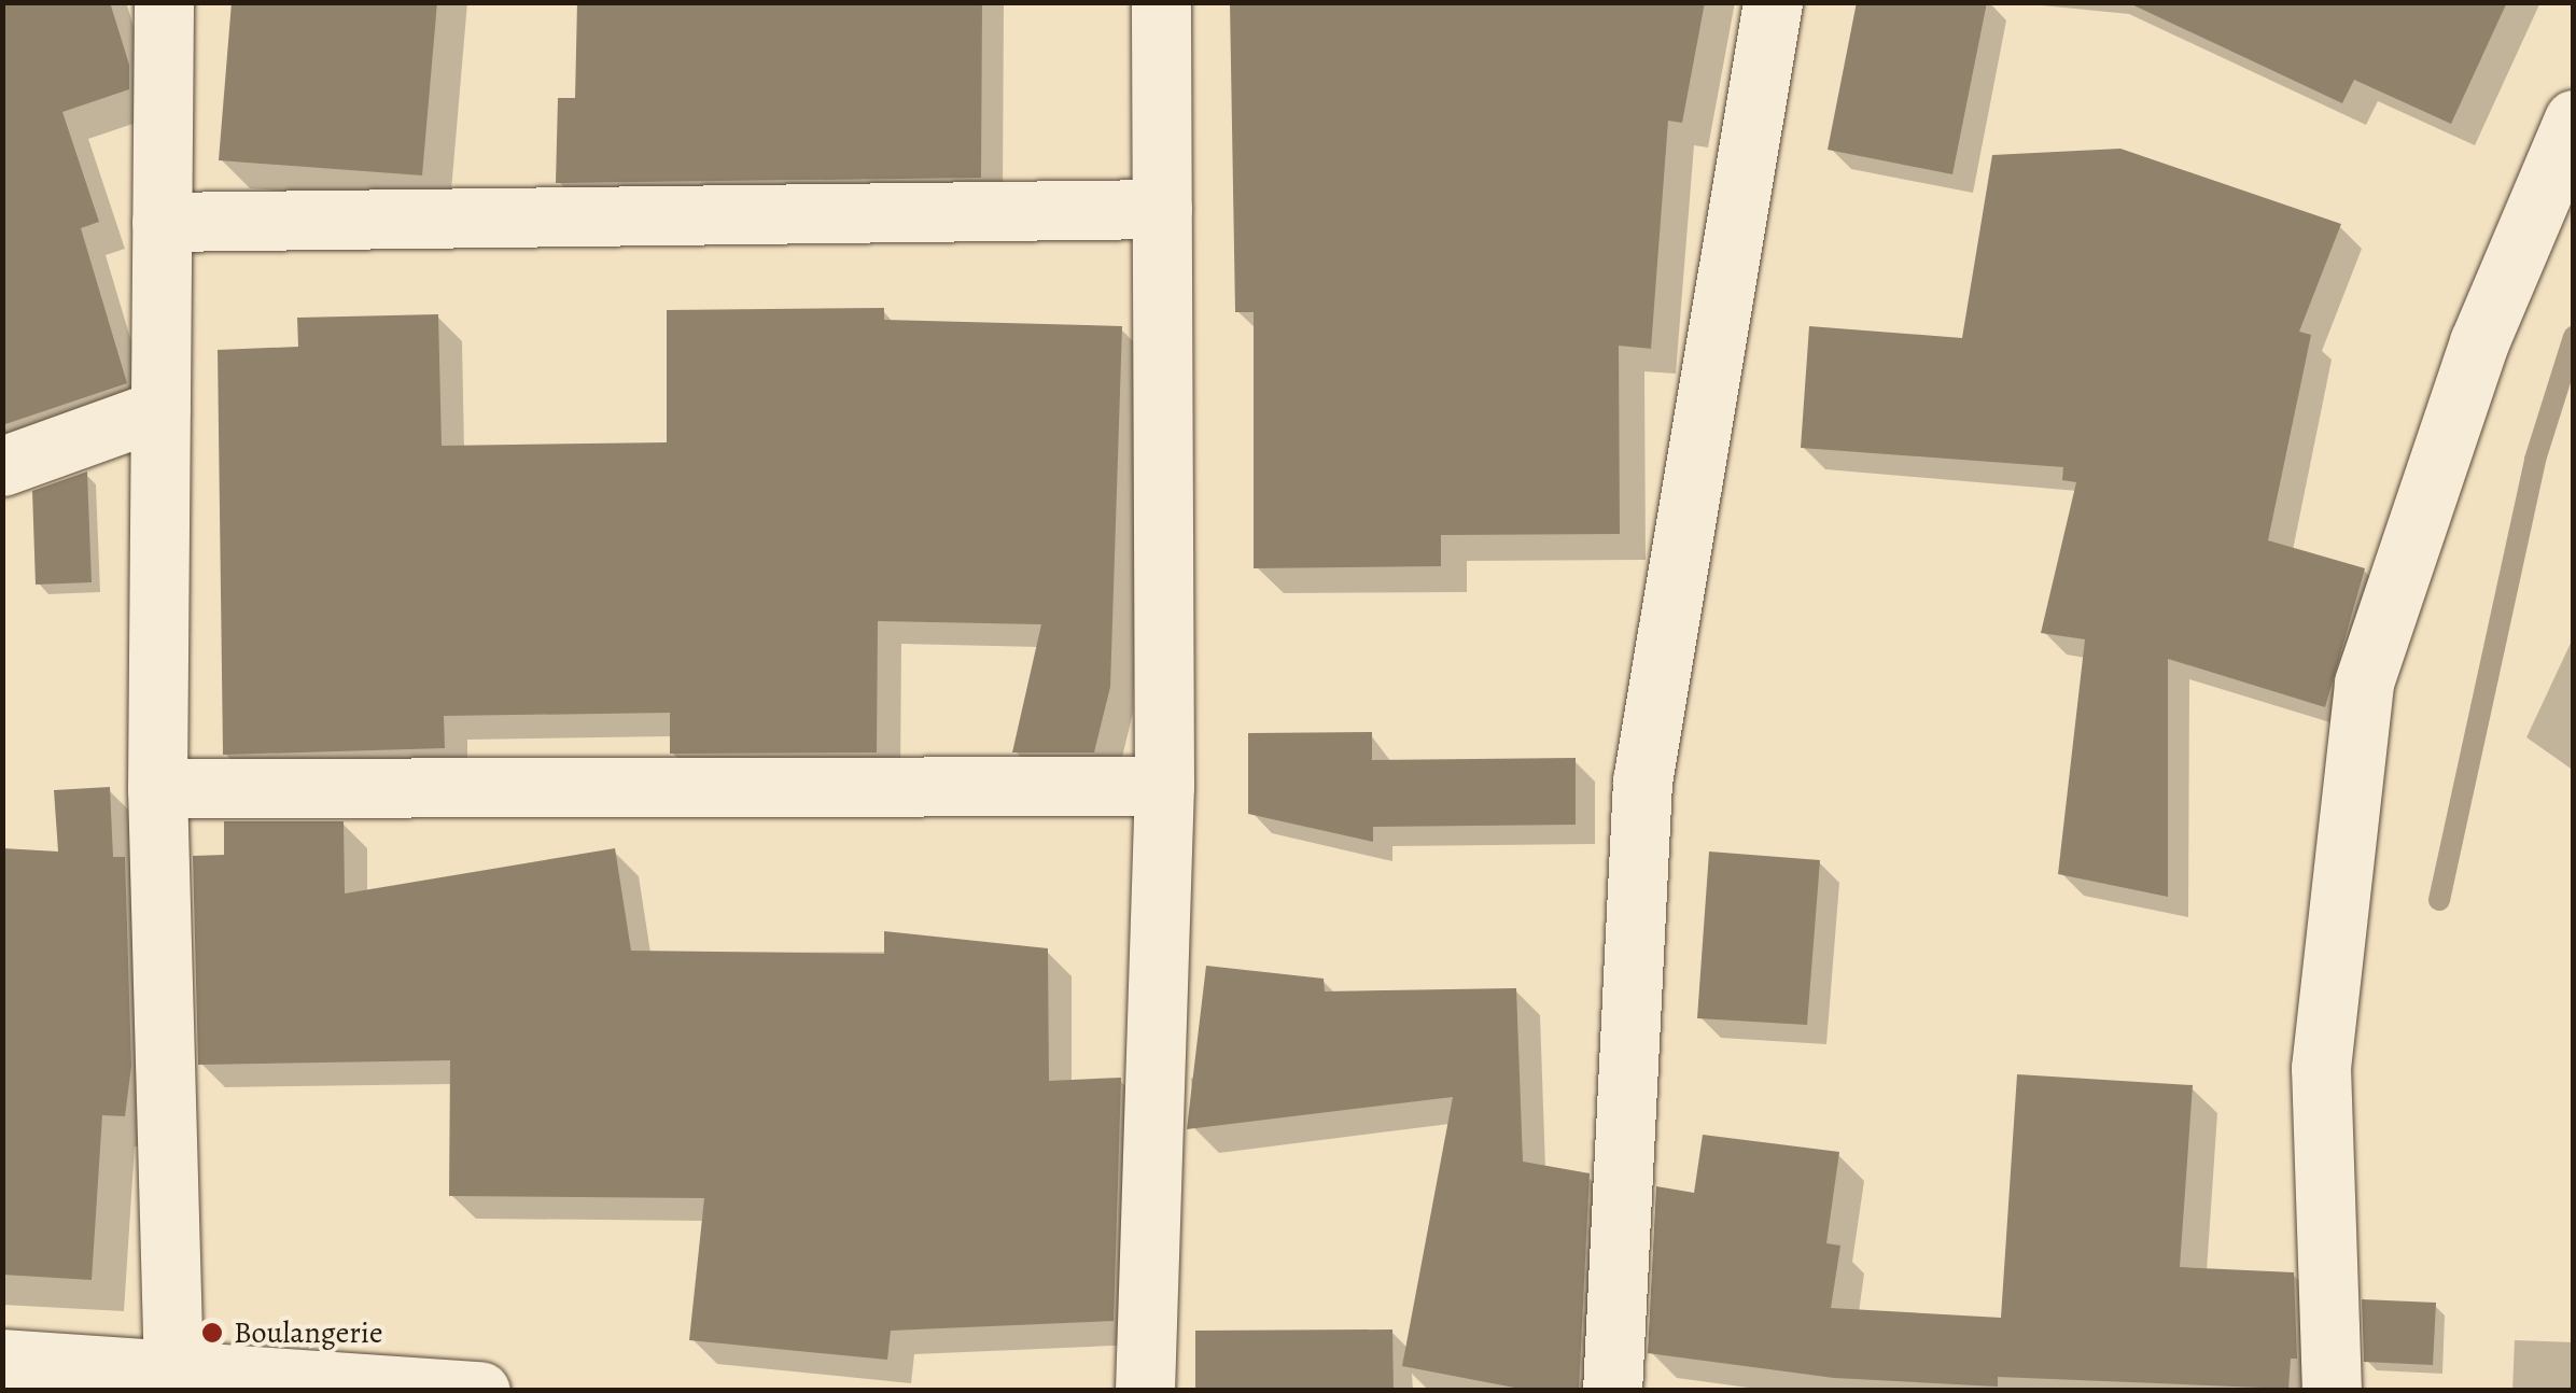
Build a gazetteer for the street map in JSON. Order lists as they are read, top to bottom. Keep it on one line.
{"places":["Boulangerie"]}
